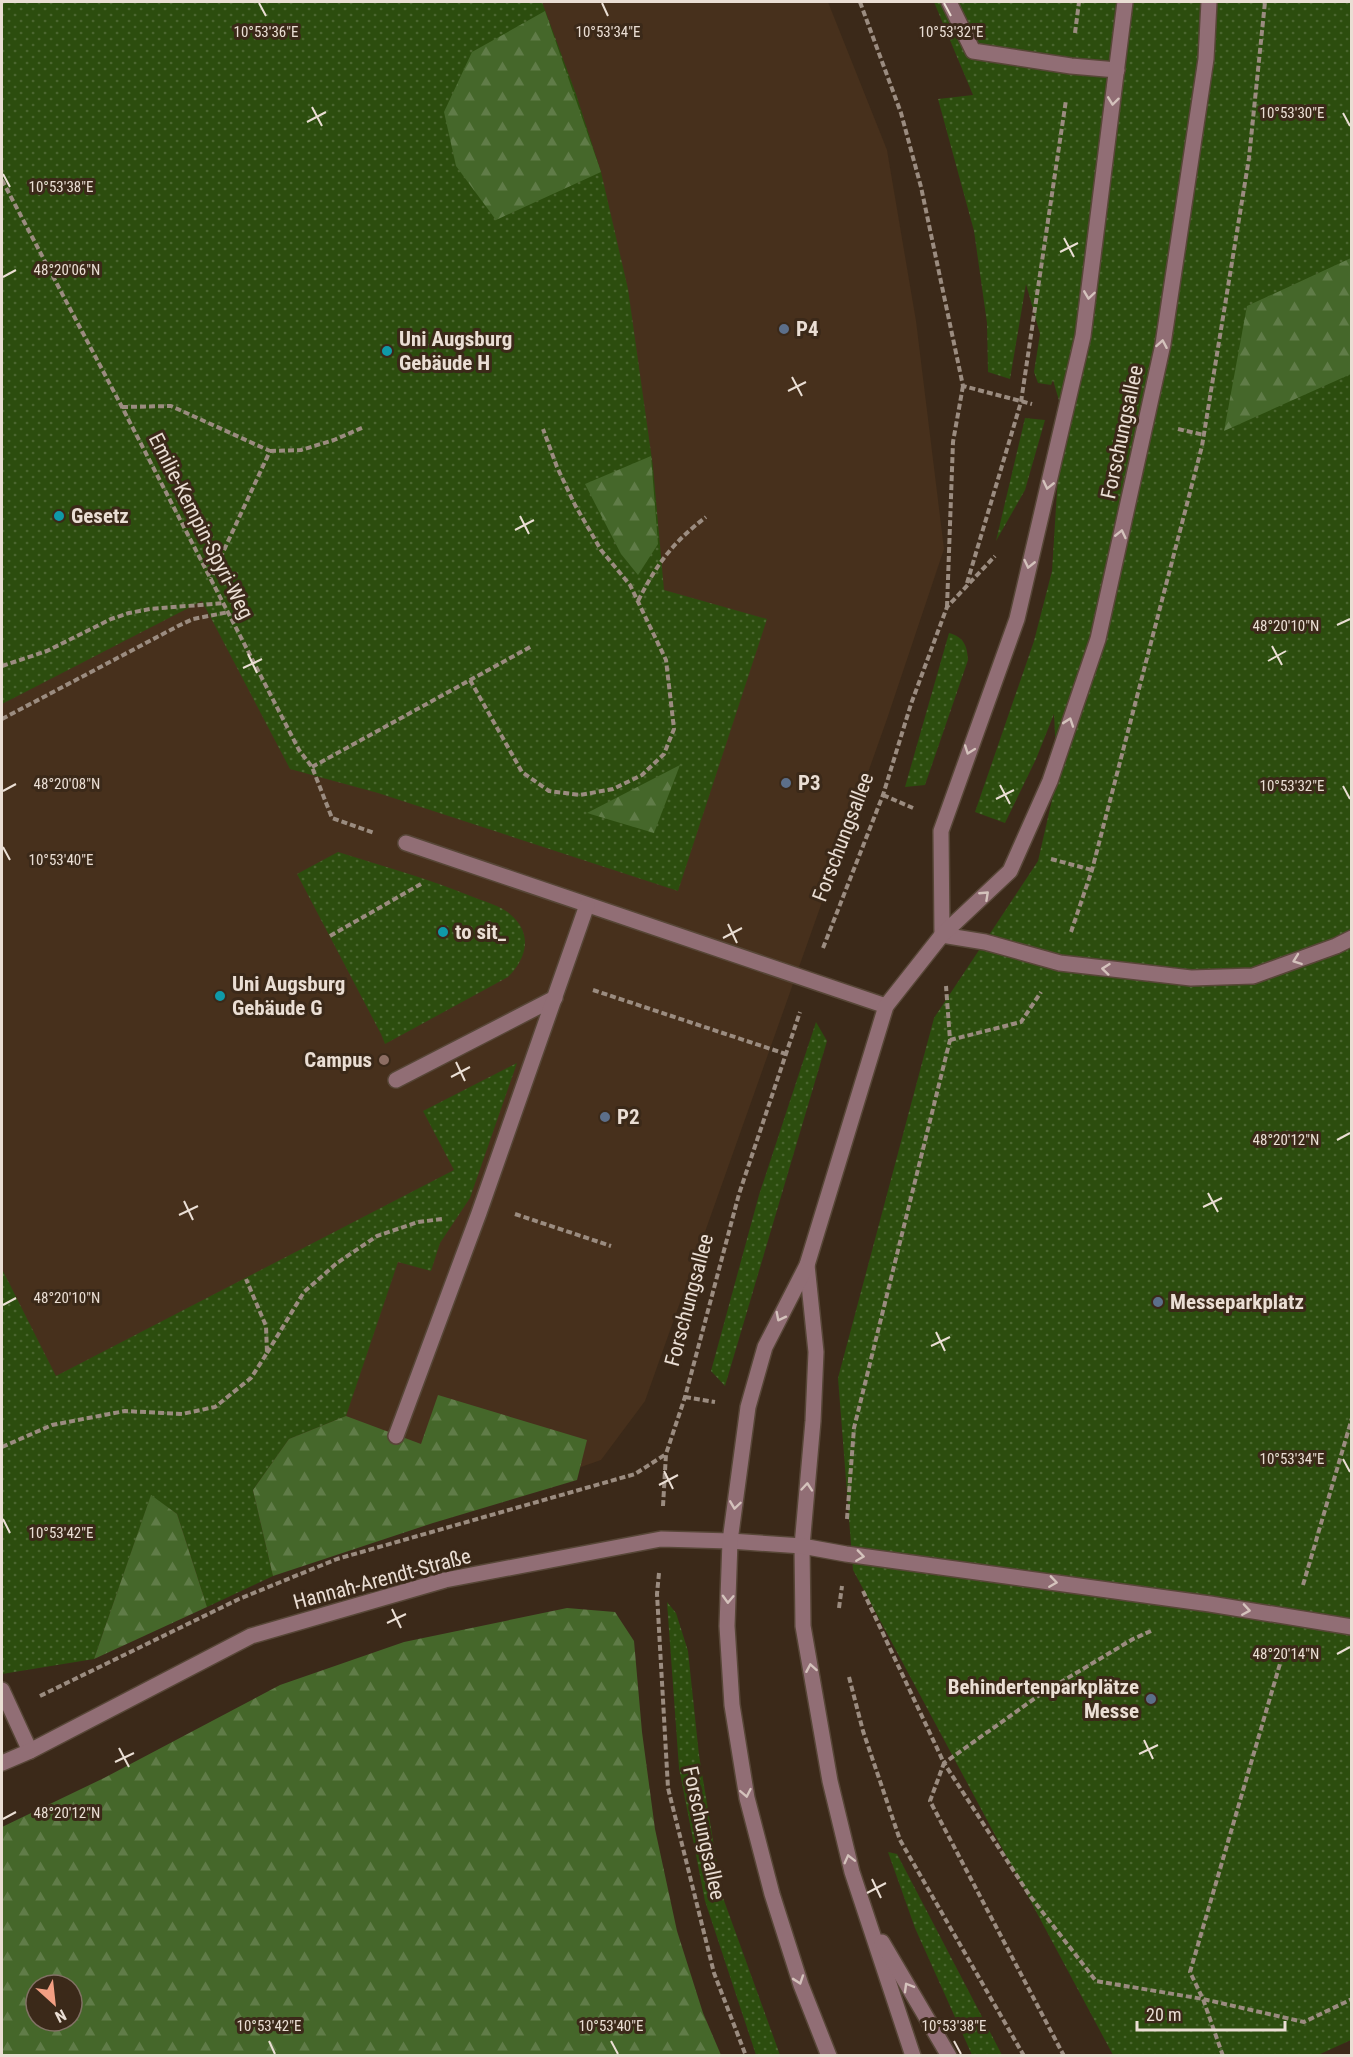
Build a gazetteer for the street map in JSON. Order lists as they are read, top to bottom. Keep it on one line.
{"streets":{"street":["Forschungsallee","Hannah-Arendt-Straße"],"path":["Emilie-Kempin-Spyri-Weg"]},"crossings":[["Forschungsallee","Hannah-Arendt-Straße"]],"places":["P4","Uni Augsburg Gebäude H","Gesetz","P3","to sit_","Uni Augsburg Gebäude G","Campus","P2","Messeparkplatz","Behindertenparkplätze Messe"],"scale_bar":"20 m","north":"bottom right","coordinates":["10°53'36\"E","10°53'34\"E","10°53'32\"E","10°53'30\"E","10°53'38\"E","48°20'06\"N","48°20'10\"N","48°20'08\"N","10°53'40\"E","48°20'12\"N","10°53'42\"E","48°20'14\"N"]}
